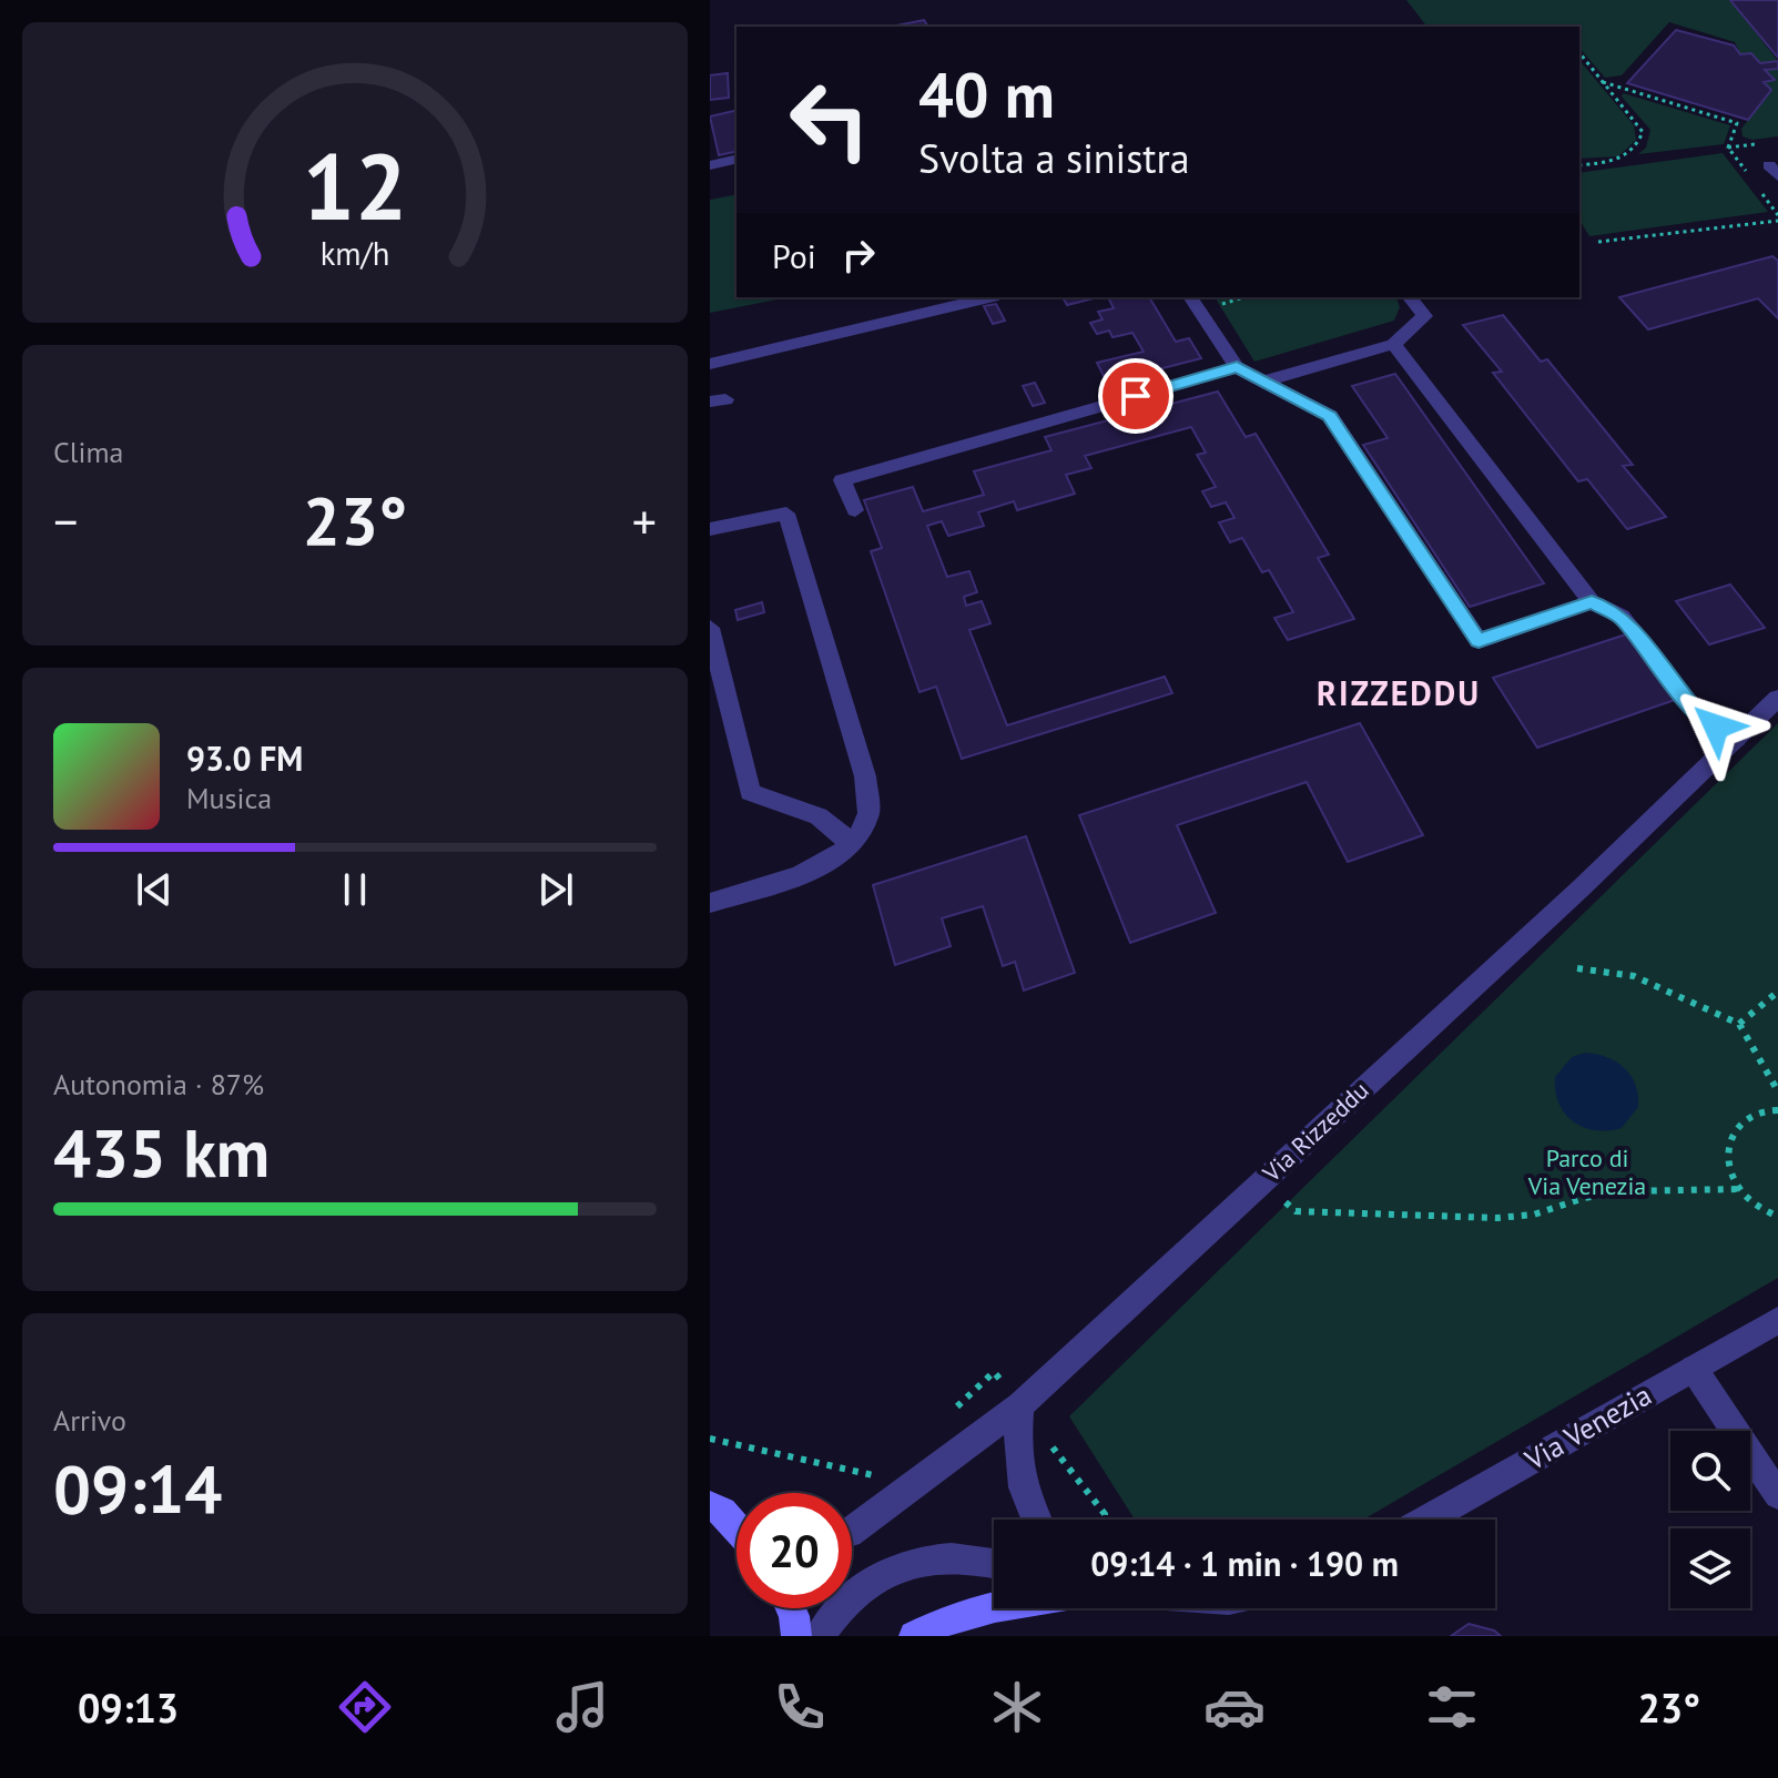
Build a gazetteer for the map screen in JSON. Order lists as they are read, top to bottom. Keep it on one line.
{"streets":{"street":["Via Rizzeddu","Via Venezia"]},"districts":["RIZZEDDU"],"parks":["Parco di Via Venezia"],"page":{"turn":["40 m","Svolta a sinistra"],"then":"Poi","tile":["Clima",["Autonomia · 87%","435 km"],["Arrivo","09:14"]],"heat":["−","23°","+"],"song":["93.0 FM","Musica"],"limit":"20","trip":"09:14 · 1 min · 190 m","tabs":["09:13","23°"],"gauge":["12","km/h"]}}
